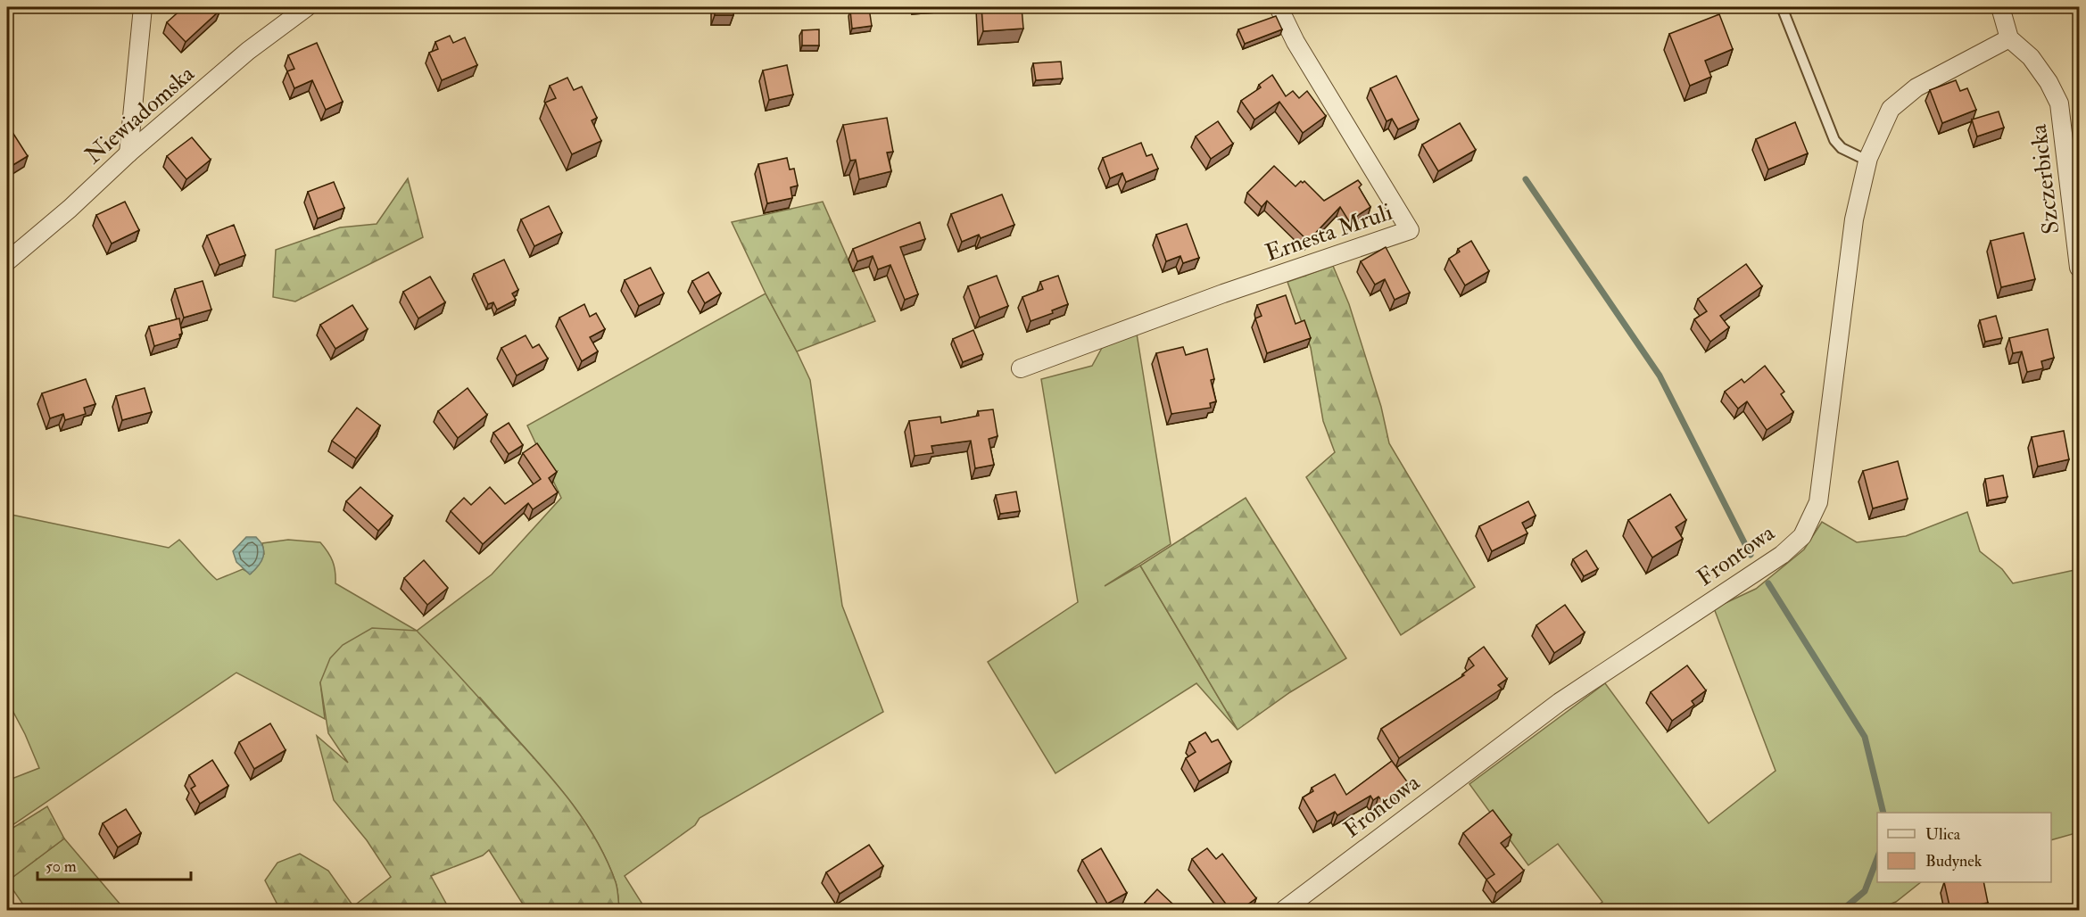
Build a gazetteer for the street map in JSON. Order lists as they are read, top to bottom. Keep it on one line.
{"streets":{"street":["Niewiadomska","Szczerbicka","Ernesta Mruli","Frontowa"]},"crossings":[["Szczerbicka","Frontowa"]],"legend":["Ulica","Budynek"],"scale_bar":"50 m"}
